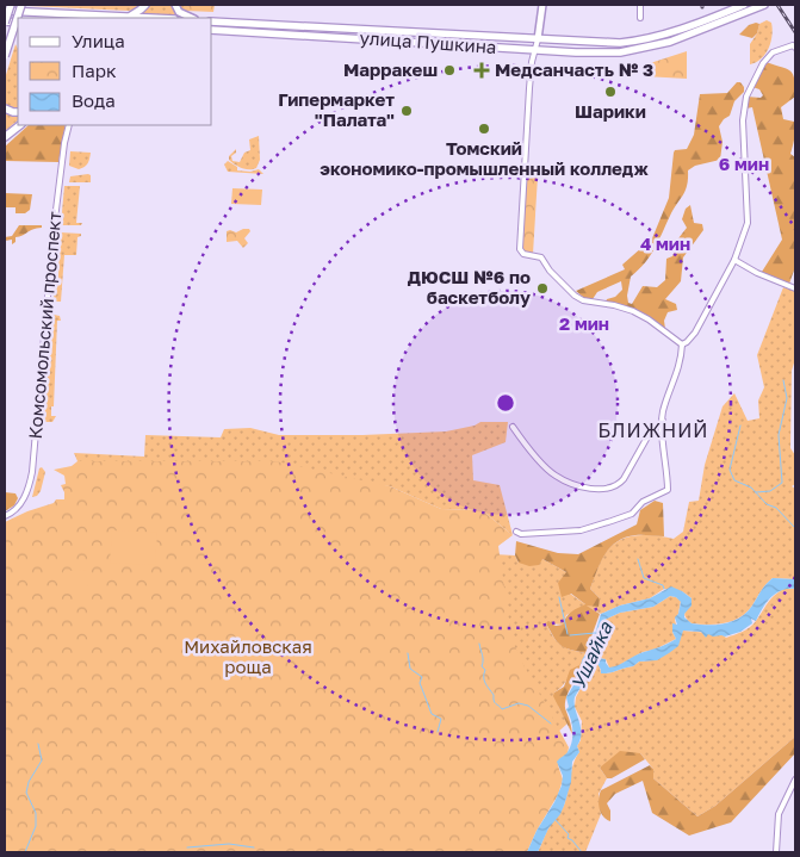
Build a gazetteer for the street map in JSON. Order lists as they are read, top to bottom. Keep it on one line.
{"streets":{"main road":["улица Пушкина"],"street":["Комсомольский проспект"]},"districts":["БЛИЖНИЙ"],"water":["Ушайка"],"parks":["Михайловская роща"],"places":{"other":["Марракеш","Шарики","Гипермаркет \"Палата\"","Томский экономико-промышленный колледж","ДЮСШ №6 по баскетболу"],"health":["Медсанчасть № 3"]},"legend":["Улица","Парк","Вода"],"rings":["6 мин","4 мин","2 мин"]}
